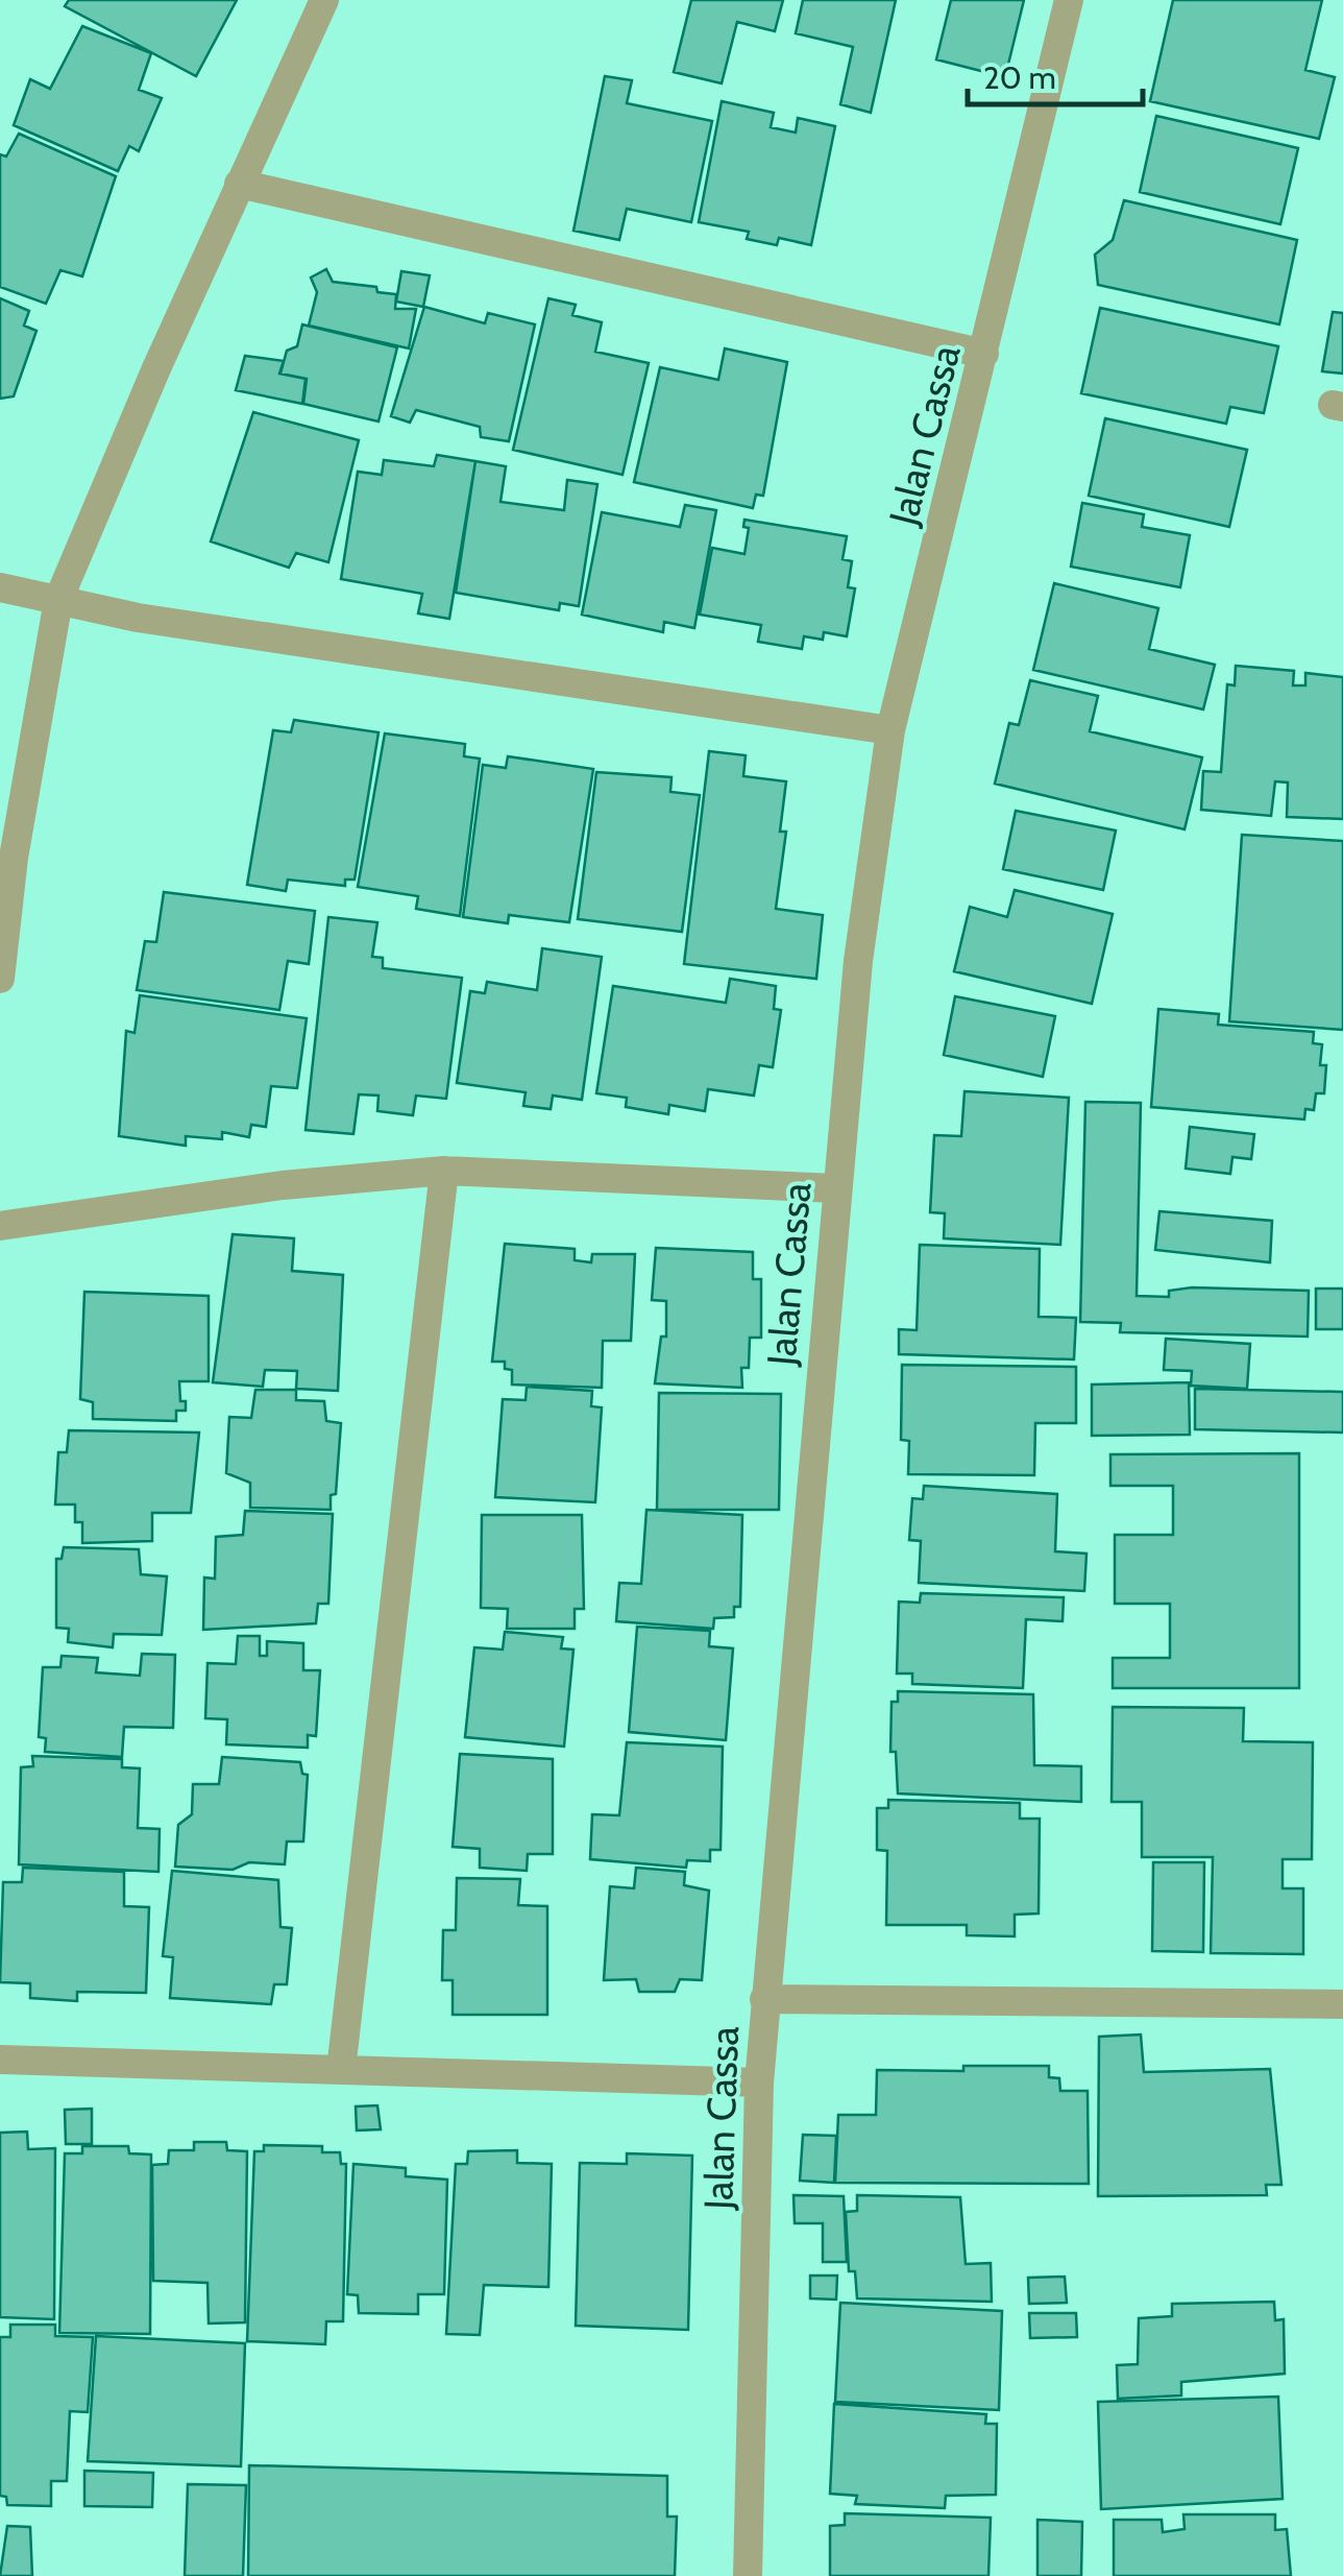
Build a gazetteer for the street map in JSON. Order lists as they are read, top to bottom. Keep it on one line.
{"streets":{"street":["Jalan Cassa"]},"scale_bar":"20 m"}
